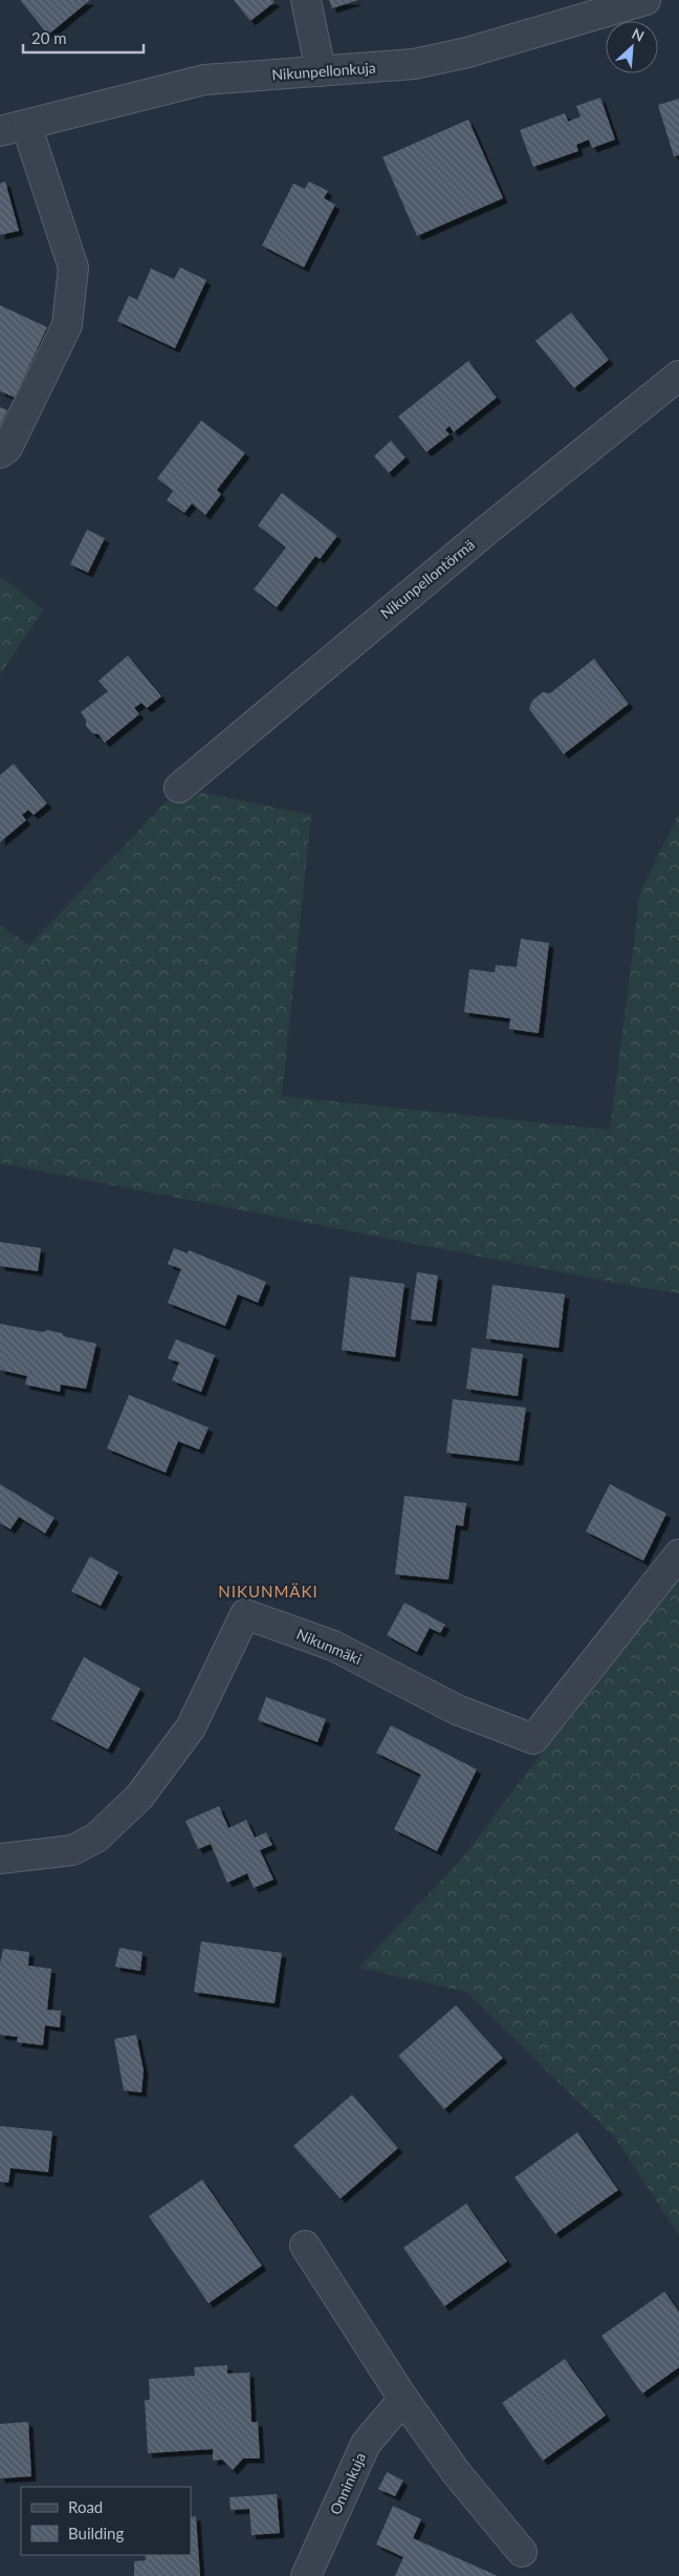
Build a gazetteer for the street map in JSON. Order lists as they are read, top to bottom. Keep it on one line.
{"streets":{"street":["Nikunpellonkuja","Nikunpellontörmä","Nikunmäki","Onninkuja"]},"districts":["NIKUNMÄKI"],"legend":["Road","Building"],"scale_bar":"20 m","north":"top right"}
